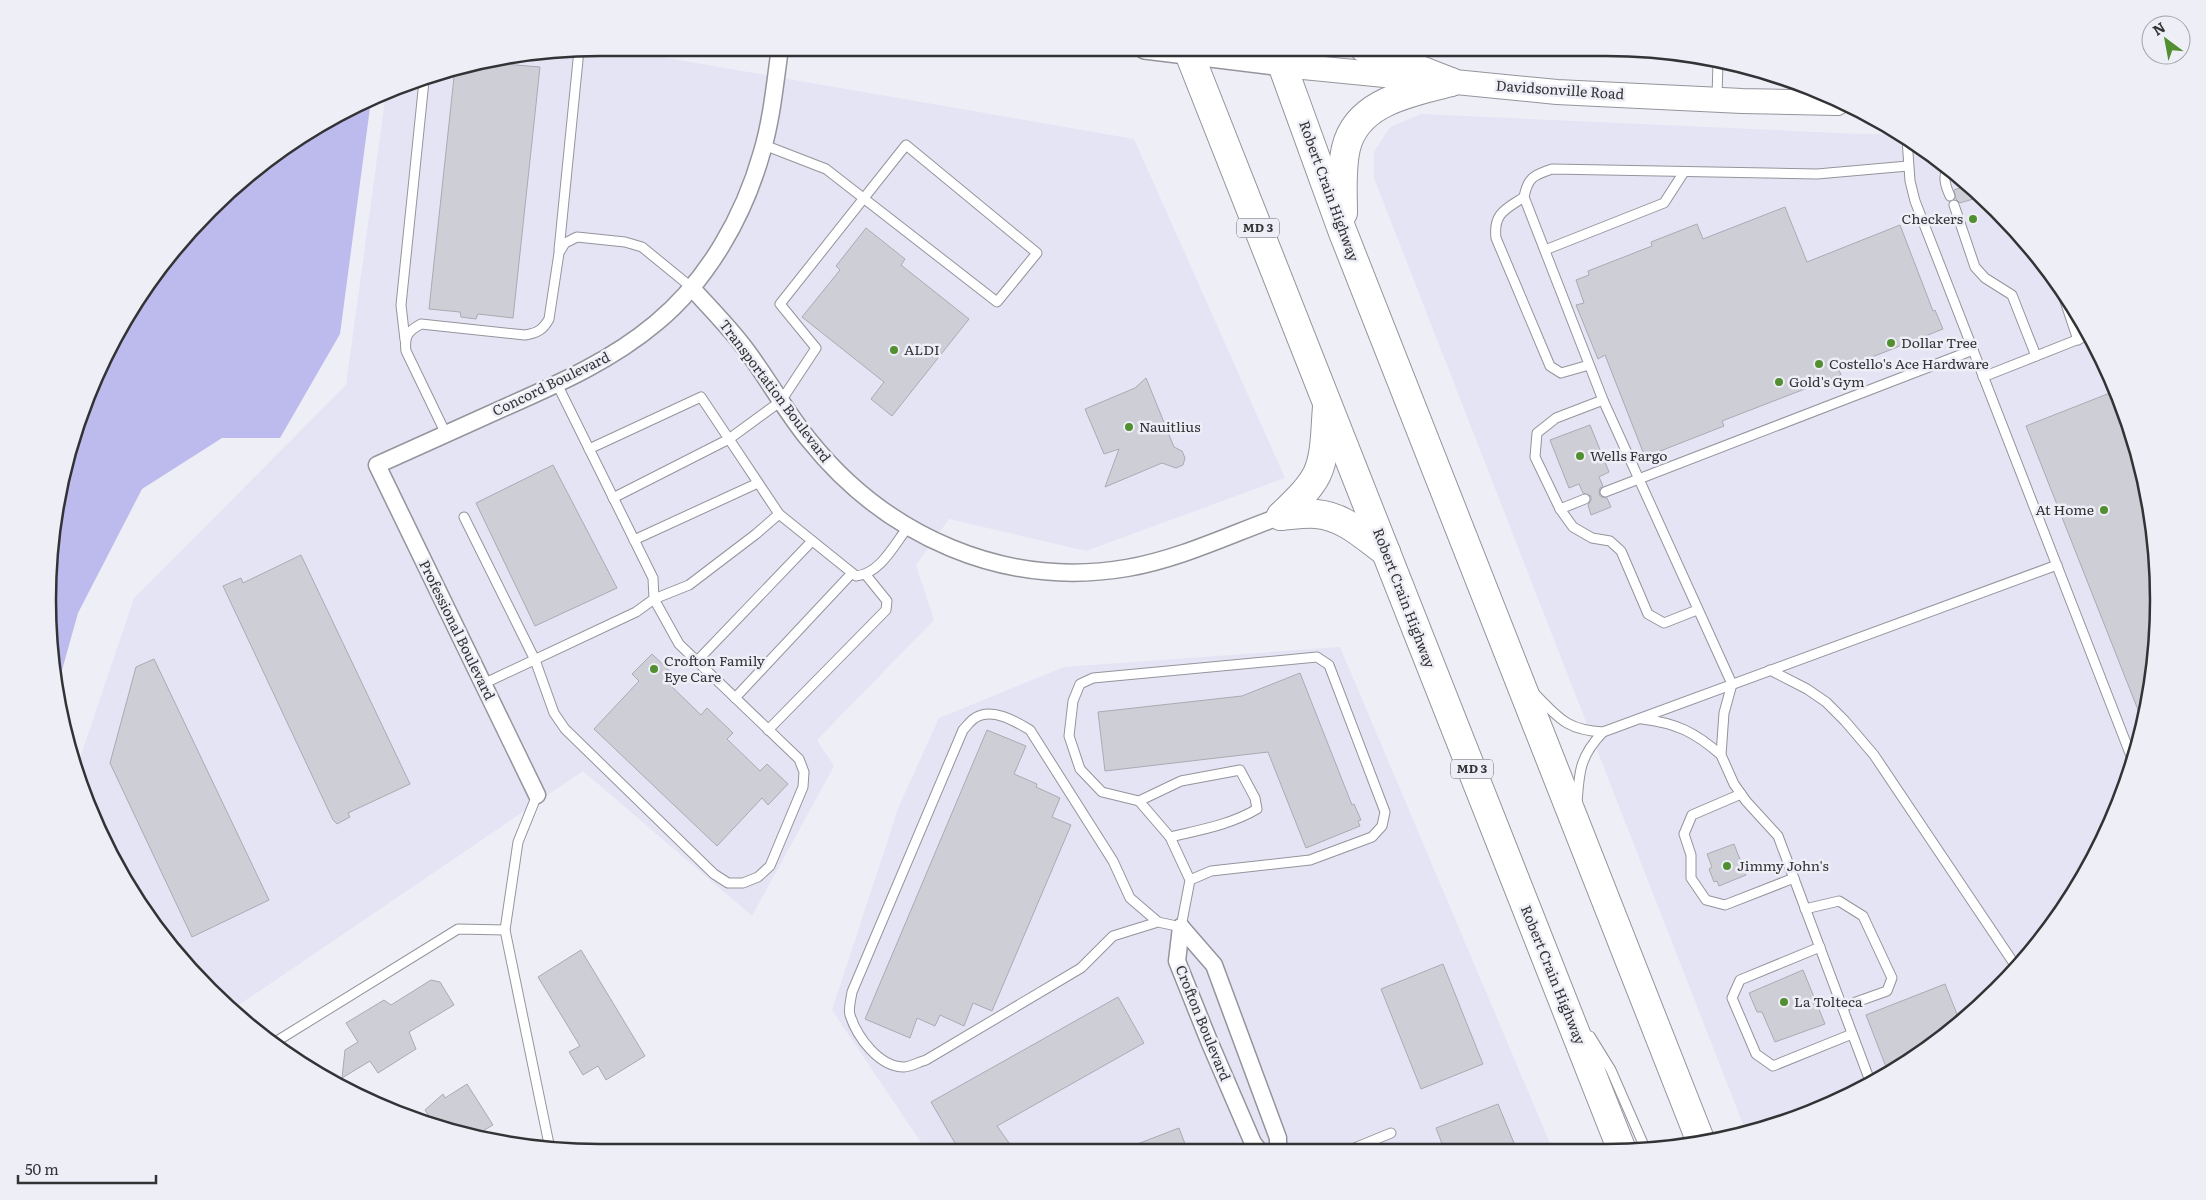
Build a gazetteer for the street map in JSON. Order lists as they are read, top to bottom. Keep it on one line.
{"streets":{"highway":["Robert Crain Highway","MD 3"],"main road":["Davidsonville Road"],"street":["Concord Boulevard","Transportation Boulevard","Professional Boulevard","Crofton Boulevard"]},"crossings":[["Davidsonville Road","Robert Crain Highway"],["Concord Boulevard","Transportation Boulevard"],["Concord Boulevard","Professional Boulevard"]],"places":["Checkers","Dollar Tree","ALDI","Costello's Ace Hardware","Gold's Gym","Nauitlius","Wells Fargo","At Home","Crofton Family Eye Care","Jimmy John's","La Tolteca"],"scale_bar":"50 m","north":"top left"}
